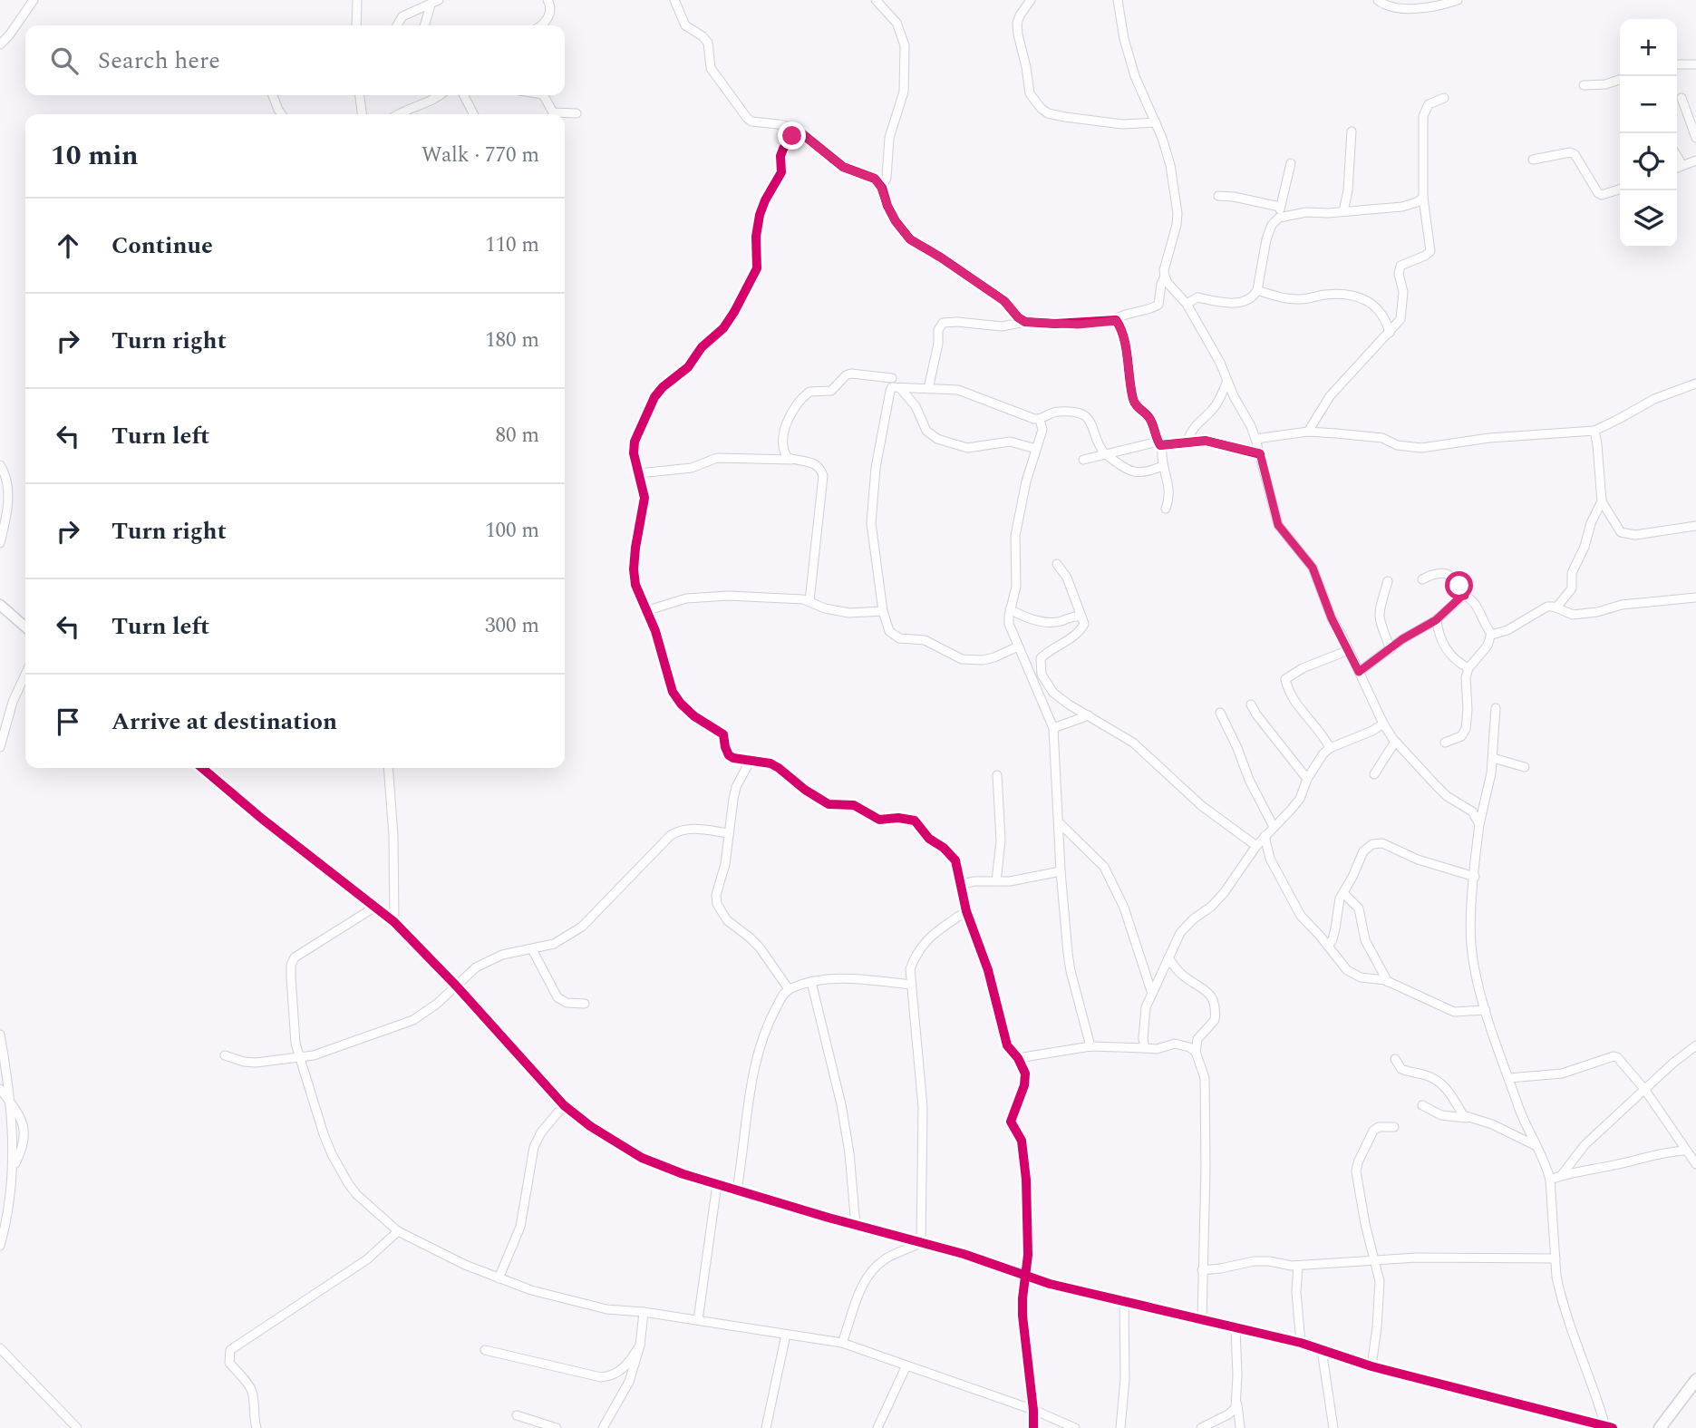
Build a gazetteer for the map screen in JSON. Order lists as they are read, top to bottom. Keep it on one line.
{"page":{"map_buttons":["+","−"],"search":"Search here","heading":["10 min","Walk · 770 m"],"list":[["Continue","110 m"],["Turn right","180 m"],["Turn left","80 m"],["Turn right","100 m"],["Turn left","300 m"],"Arrive at destination"]}}
